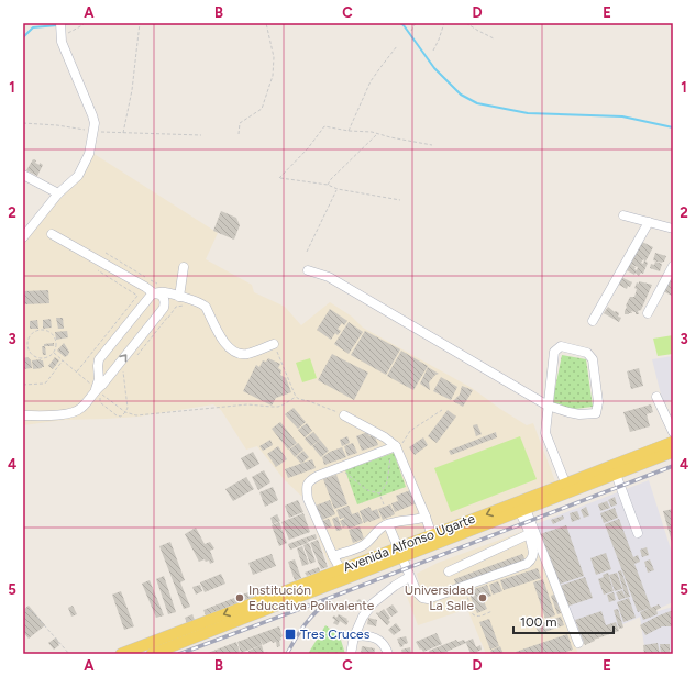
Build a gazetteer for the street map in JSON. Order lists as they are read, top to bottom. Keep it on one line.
{"streets":{"main road":["Avenida Alfonso Ugarte"]},"places":{"other":["Institución Educativa Polivalente","Universidad La Salle"],"transit":["Tres Cruces"]},"scale_bar":"100 m","grid":{"columns":["A","B","C","D","E"],"rows":["1","2","3","4","5"]}}
